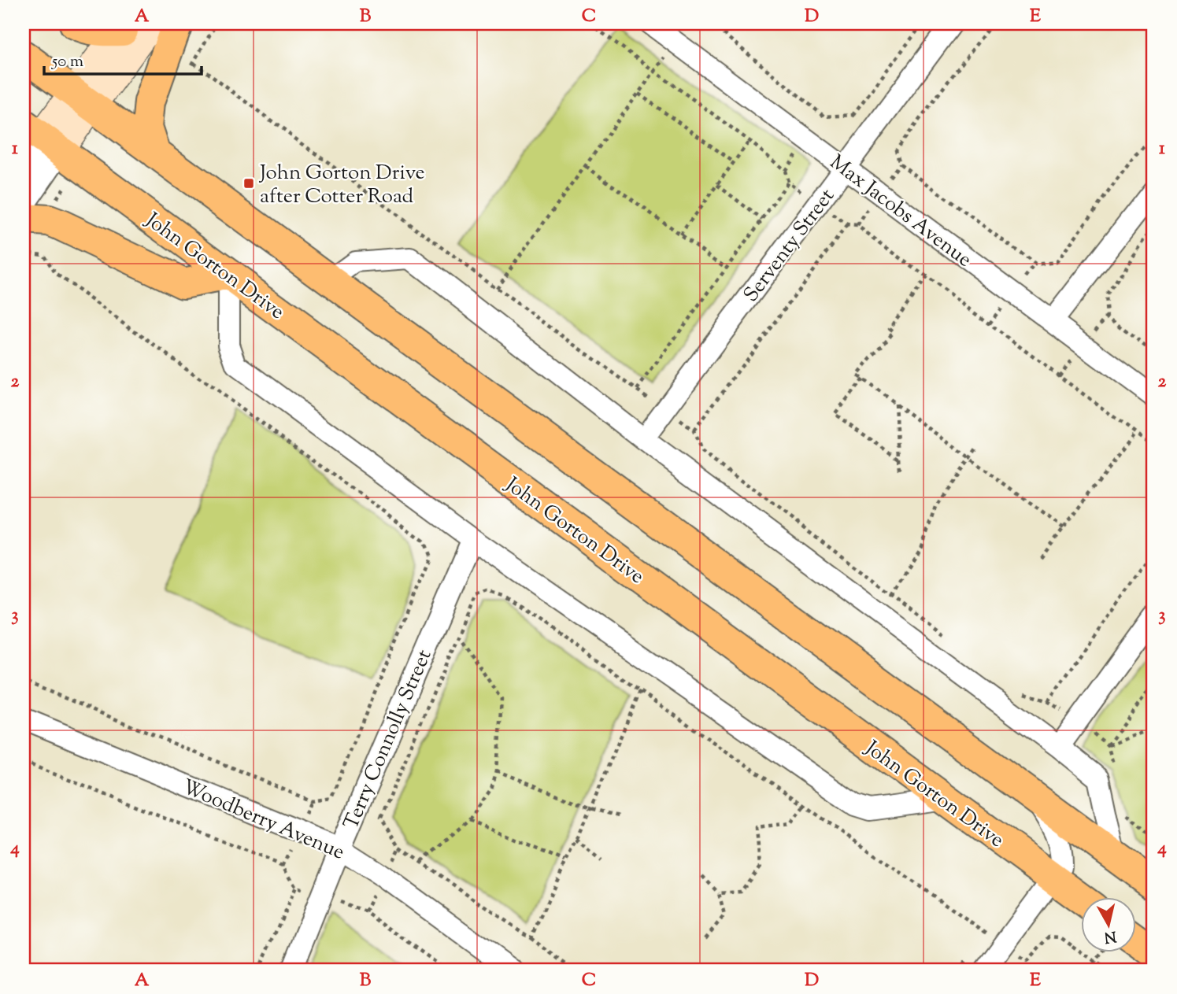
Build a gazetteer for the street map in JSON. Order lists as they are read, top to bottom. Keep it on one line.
{"streets":{"main road":["John Gorton Drive"],"street":["Max Jacobs Avenue","Serventy Street","Terry Connolly Street","Woodberry Avenue"]},"crossings":[["Max Jacobs Avenue","Serventy Street"],["Terry Connolly Street","Woodberry Avenue"]],"places":{"transit":["John Gorton Drive after Cotter Road"]},"scale_bar":"50 m","north":"bottom","grid":{"columns":["A","B","C","D","E"],"rows":["1","2","3","4"]}}
